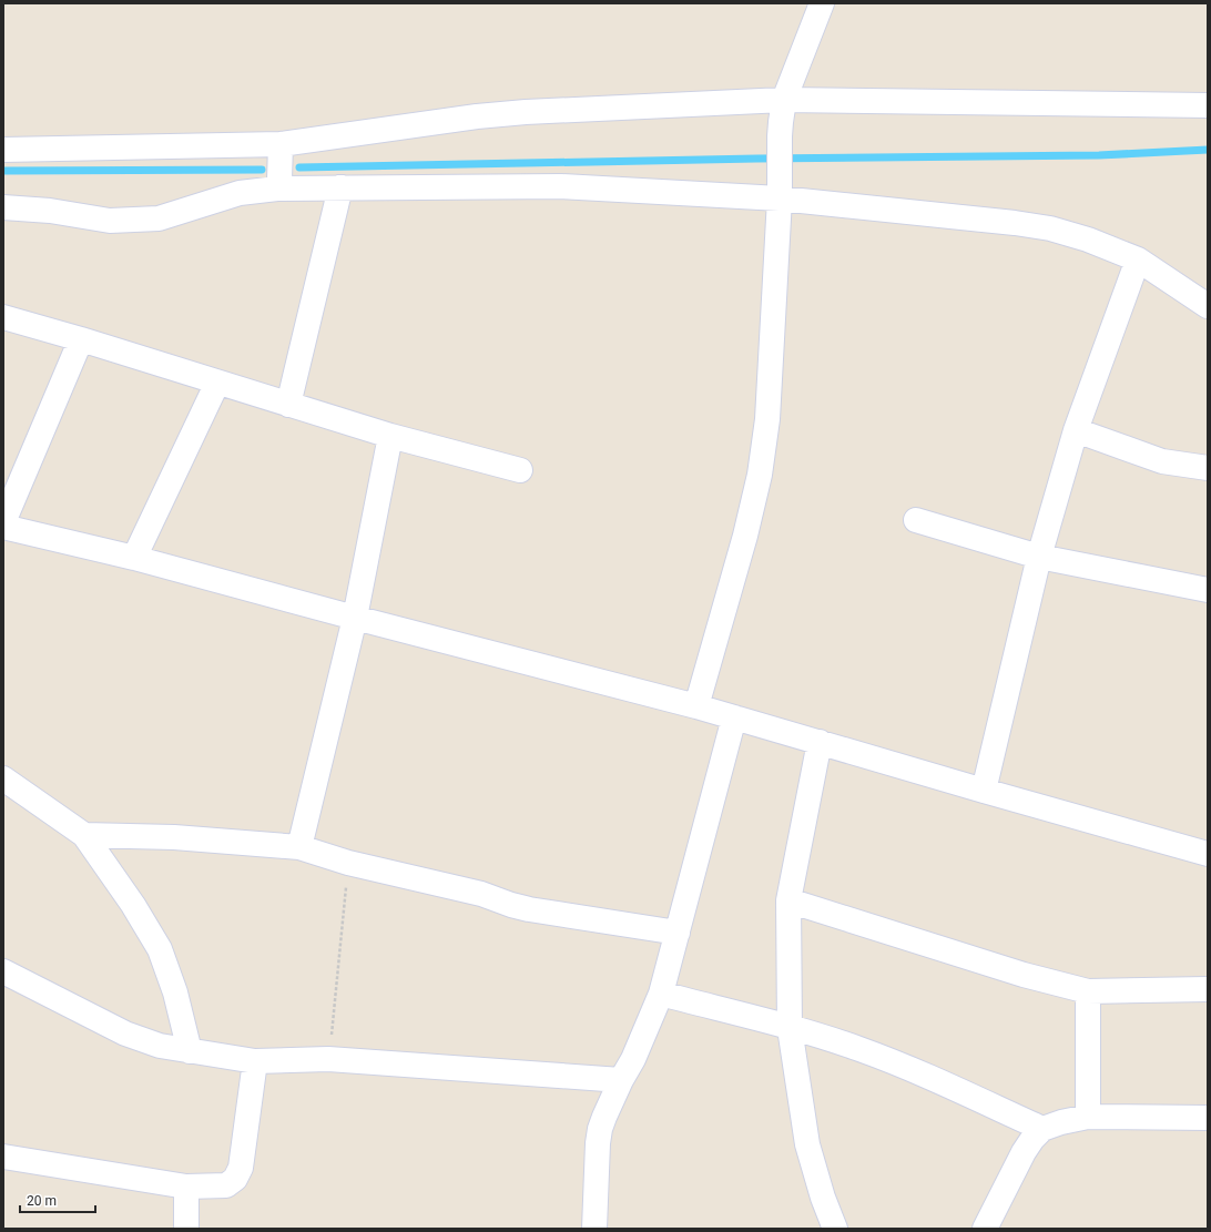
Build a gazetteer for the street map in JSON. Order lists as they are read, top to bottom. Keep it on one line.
{"scale_bar":"20 m"}
